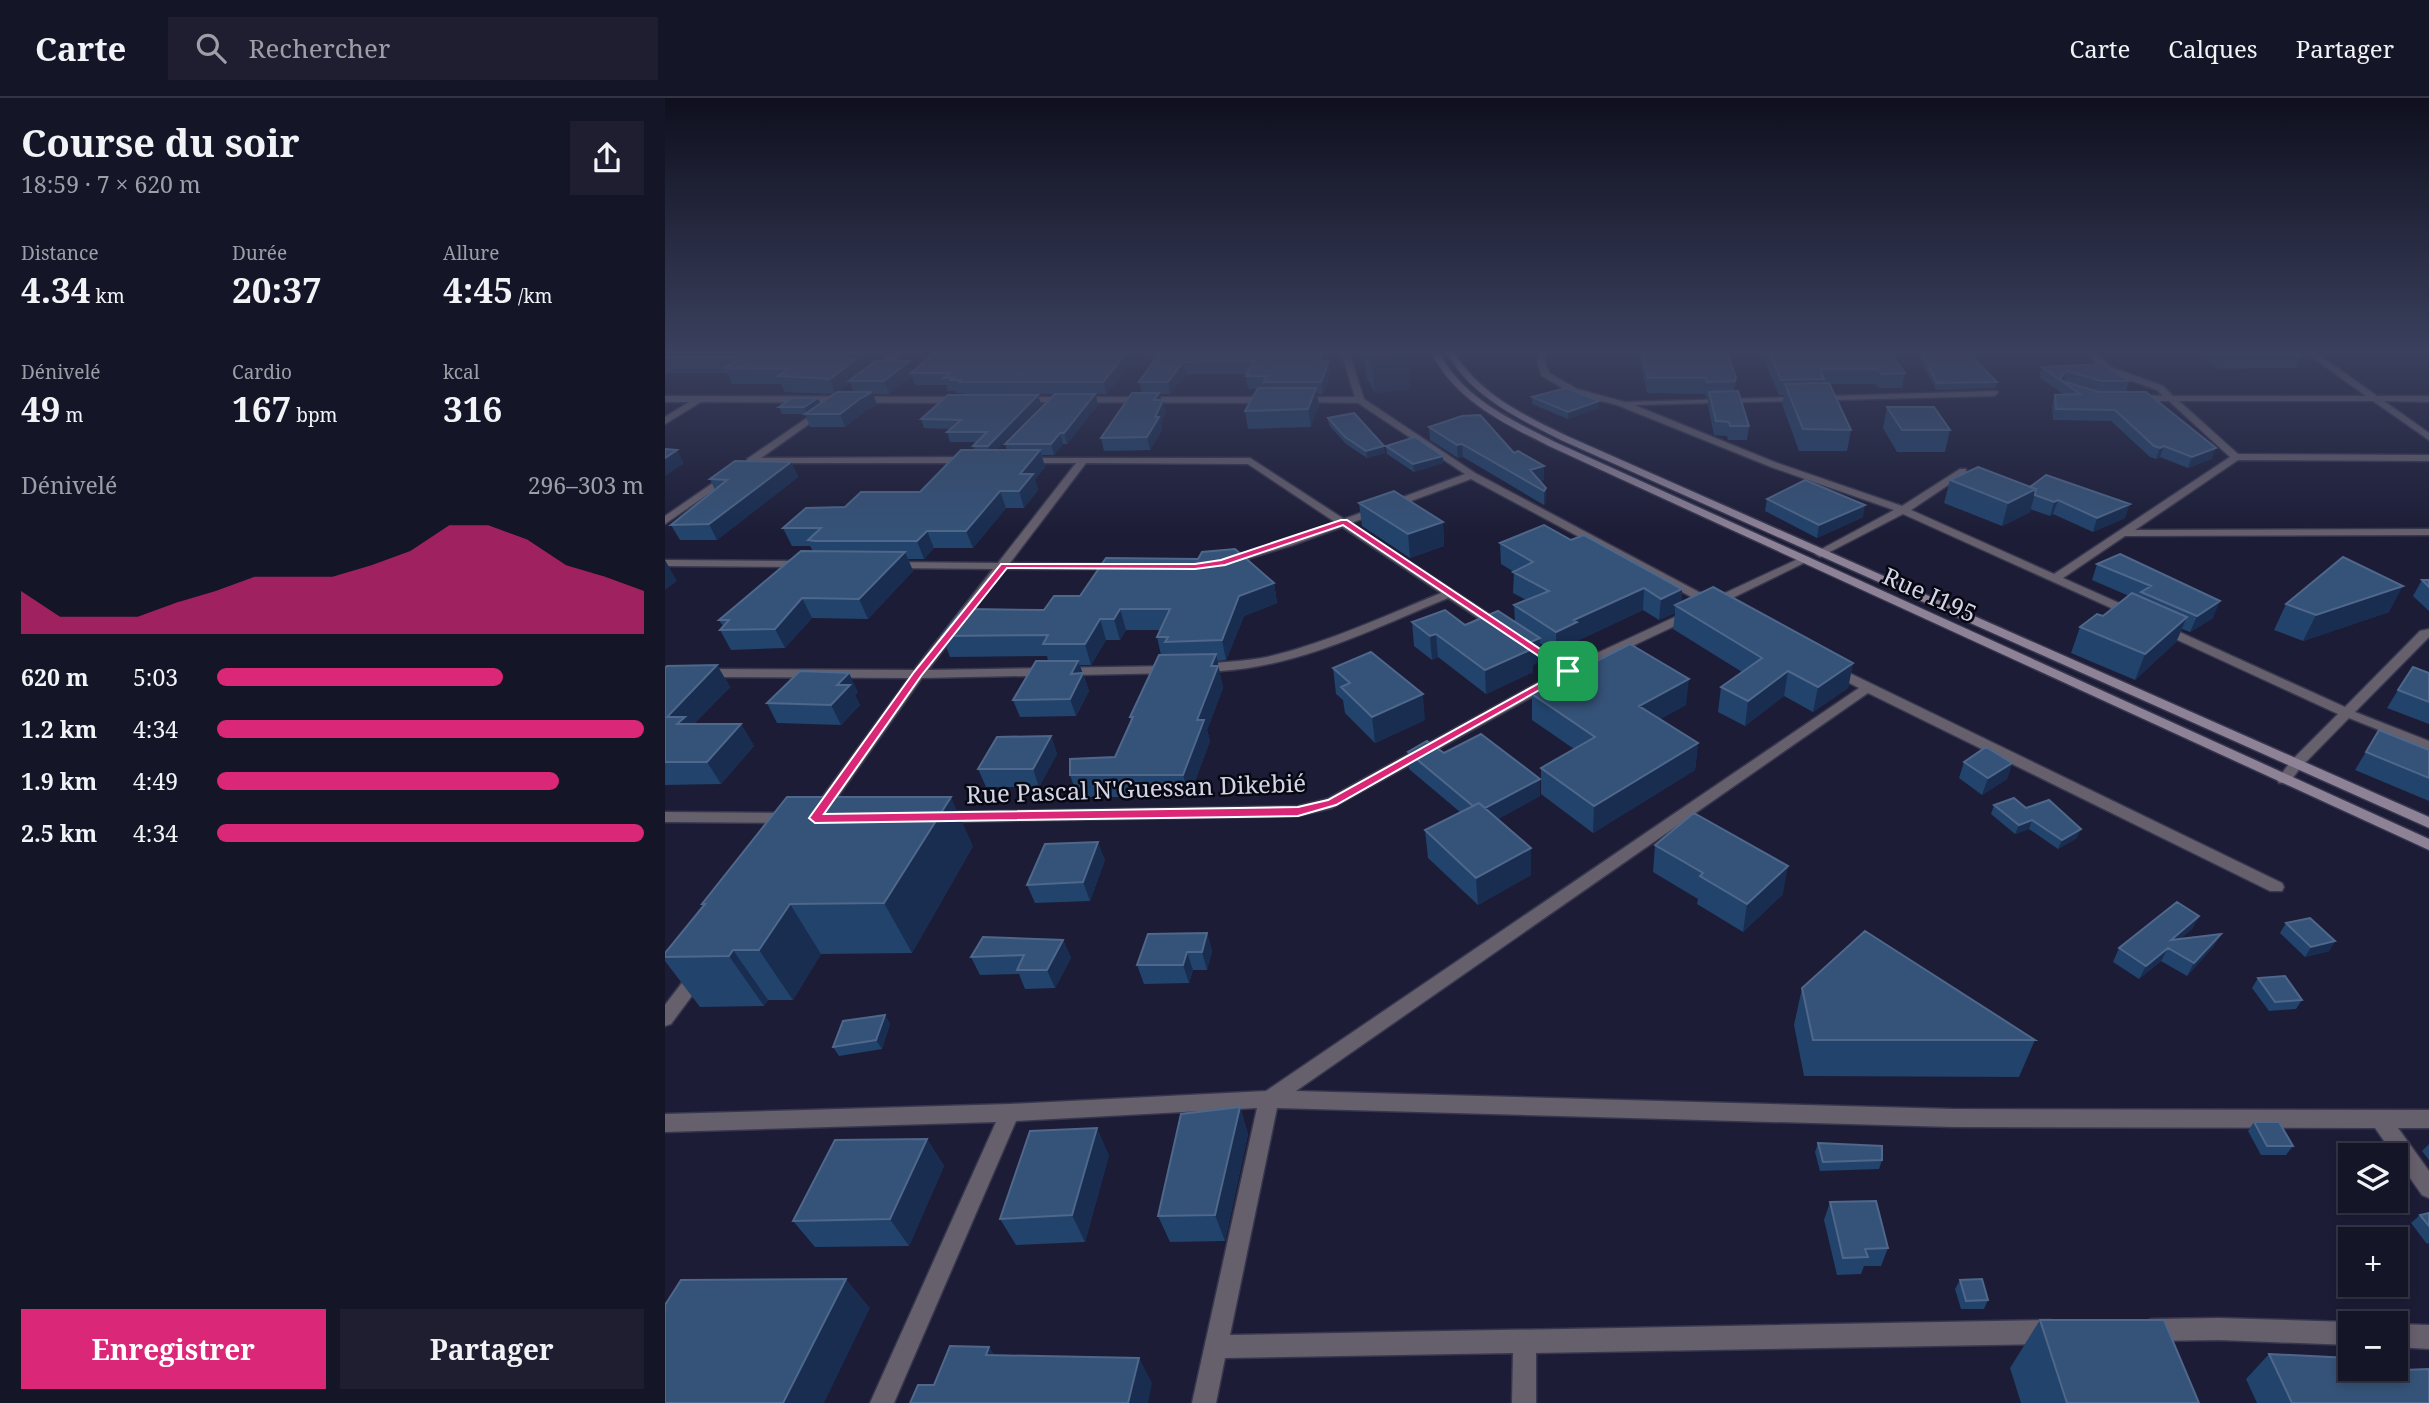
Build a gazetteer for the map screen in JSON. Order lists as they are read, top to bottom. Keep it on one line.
{"streets":{"main road":["Rue I195"],"street":["Rue Pascal N'Guessan Dikebié"]},"crossings":[["Rue I195","Rue Pascal N'Guessan Dikebié"]],"page":{"header":"Carte","search":"Rechercher","nav":["Carte","Calques","Partager"],"heading":["Course du soir","18:59 · 7 × 620 m"],"stats":[["Distance","4.34 km"],["Durée","20:37"],["Allure","4:45 /km"],["Dénivelé","49 m"],["Cardio","167 bpm"],["kcal","316"]],"chart":["Dénivelé","296–303 m"],"list":[{"name":"620 m","note":"5:03"},{"name":"1.2 km","note":"4:34"},{"name":"1.9 km","note":"4:49"},{"name":"2.5 km","note":"4:34"}],"map_buttons":["+","−"],"buttons":["Enregistrer","Partager"]}}
